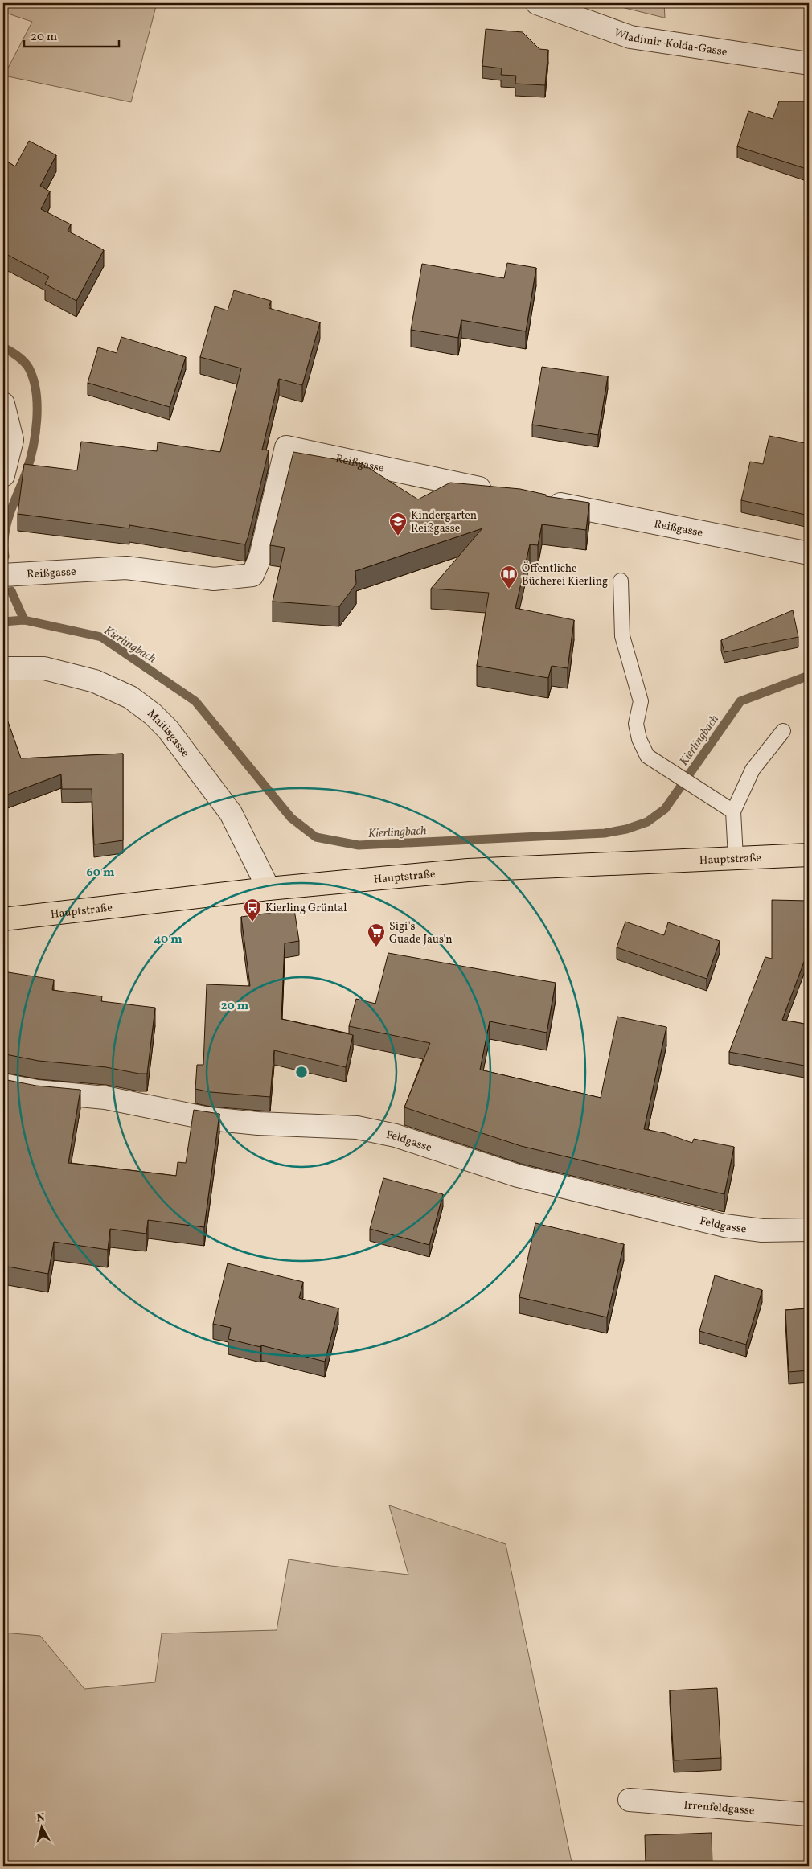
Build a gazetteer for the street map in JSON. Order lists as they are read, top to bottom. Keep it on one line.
{"streets":{"main road":["Hauptstraße"],"street":["Wladimir-Kolda-Gasse","Reißgasse","Maitisgasse","Feldgasse","Irrenfeldgasse"]},"crossings":[["Maitisgasse","Hauptstraße"]],"water":["Kierlingbach"],"places":{"school or university":["Kindergarten Reißgasse"],"library":["Öffentliche Bücherei Kierling"],"bus stop":["Kierling Grüntal"],"supermarket":["Sigi's Guade Jaus'n"]},"scale_bar":"20 m","north":"top","rings":["60 m","40 m","20 m"]}
